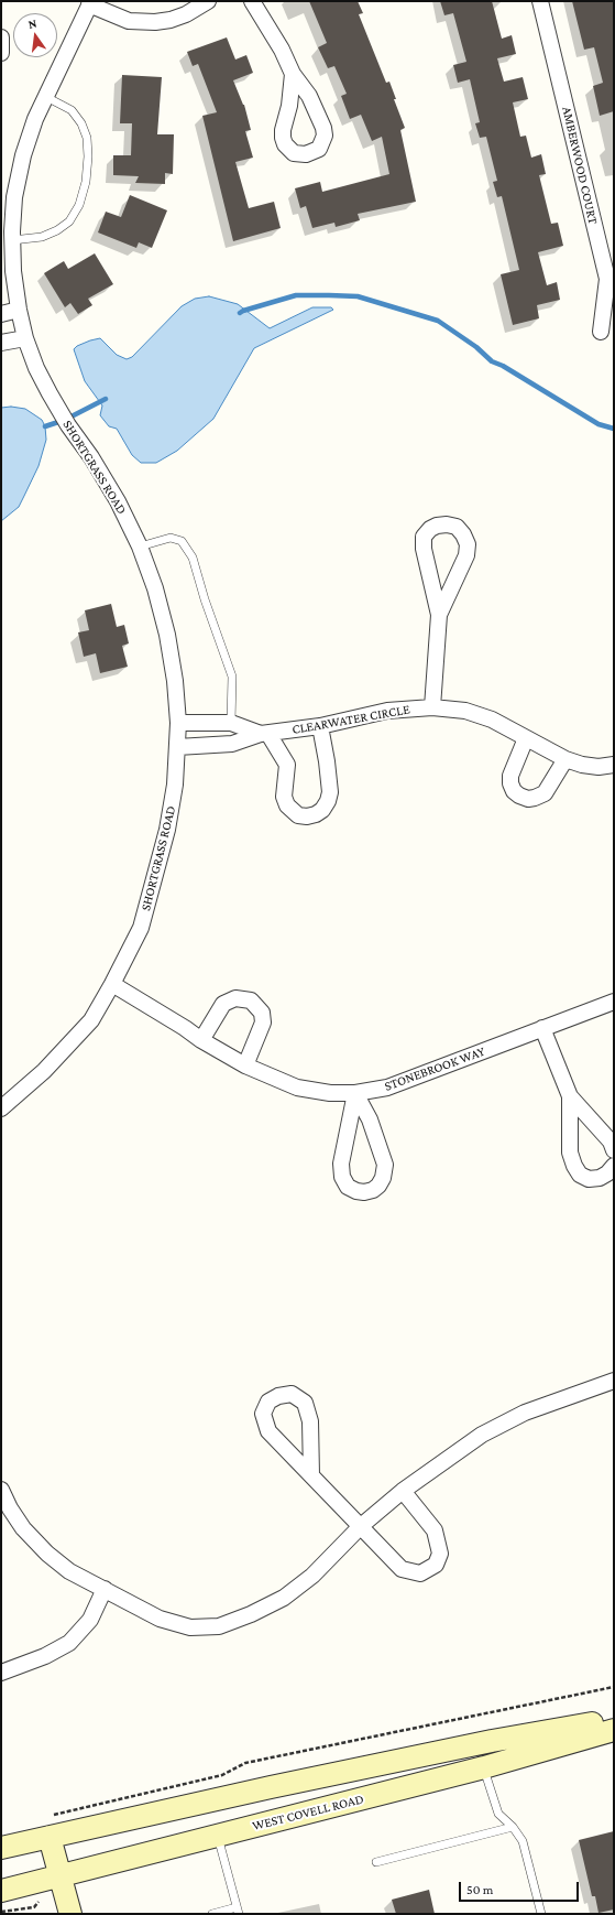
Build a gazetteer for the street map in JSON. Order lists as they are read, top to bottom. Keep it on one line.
{"streets":{"street":["AMBERWOOD COURT","SHORTGRASS ROAD","CLEARWATER CIRCLE","STONEBROOK WAY","WEST COVELL ROAD"]},"crossings":[["SHORTGRASS ROAD","CLEARWATER CIRCLE"],["SHORTGRASS ROAD","STONEBROOK WAY"]],"scale_bar":"50 m","north":"top"}
